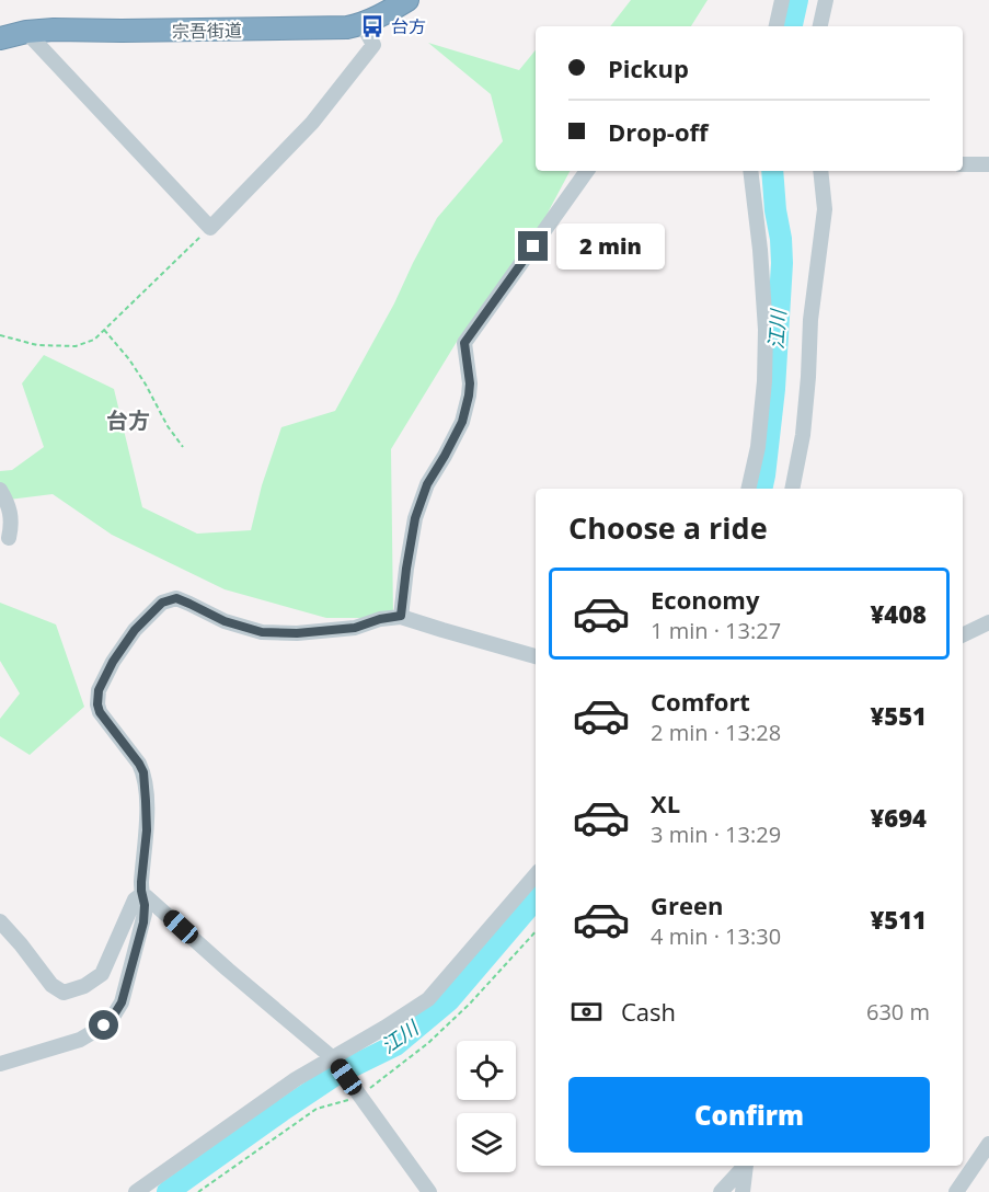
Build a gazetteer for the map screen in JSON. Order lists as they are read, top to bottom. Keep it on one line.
{"streets":{"highway":["宗吾街道"]},"districts":["台方"],"water":["江川"],"places":{"bus stop":["台方"]},"page":{"banner":["Pickup","Drop-off"],"bubble":"2 min","heading":"Choose a ride","list":[{"name":"Economy","note":"1 min · 13:27","value":"¥408"},{"name":"Comfort","note":"2 min · 13:28","value":"¥551"},{"name":"XL","note":"3 min · 13:29","value":"¥694"},{"name":"Green","note":"4 min · 13:30","value":"¥511"}],"pay":["Cash","630 m"],"buttons":"Confirm"}}
